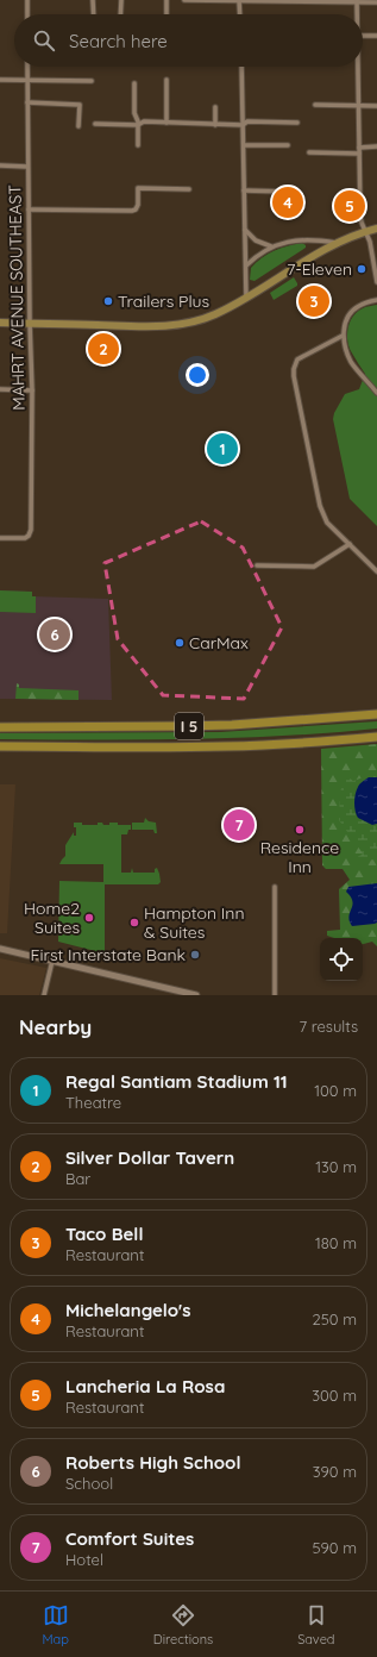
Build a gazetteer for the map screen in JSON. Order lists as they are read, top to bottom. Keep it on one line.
{"streets":{"highway":["I 5"],"street":["MAHRT AVENUE SOUTHEAST"]},"places":["7-Eleven","Trailers Plus","CarMax","Residence Inn","Home2 Suites","Hampton Inn & Suites","First Interstate Bank"],"page":{"search":"Search here","pins":["4","5","3","2","1","6","7"],"heading":["Nearby","7 results"],"list":[{"mark":"1","name":"Regal Santiam Stadium 11","note":"Theatre","value":"100 m"},{"mark":"2","name":"Silver Dollar Tavern","note":"Bar","value":"130 m"},{"mark":"3","name":"Taco Bell","note":"Restaurant","value":"180 m"},{"mark":"4","name":"Michelangelo's","note":"Restaurant","value":"250 m"},{"mark":"5","name":"Lancheria La Rosa","note":"Restaurant","value":"300 m"},{"mark":"6","name":"Roberts High School","note":"School","value":"390 m"},{"mark":"7","name":"Comfort Suites","note":"Hotel","value":"590 m"}],"nav":["Map","Directions","Saved"]}}
